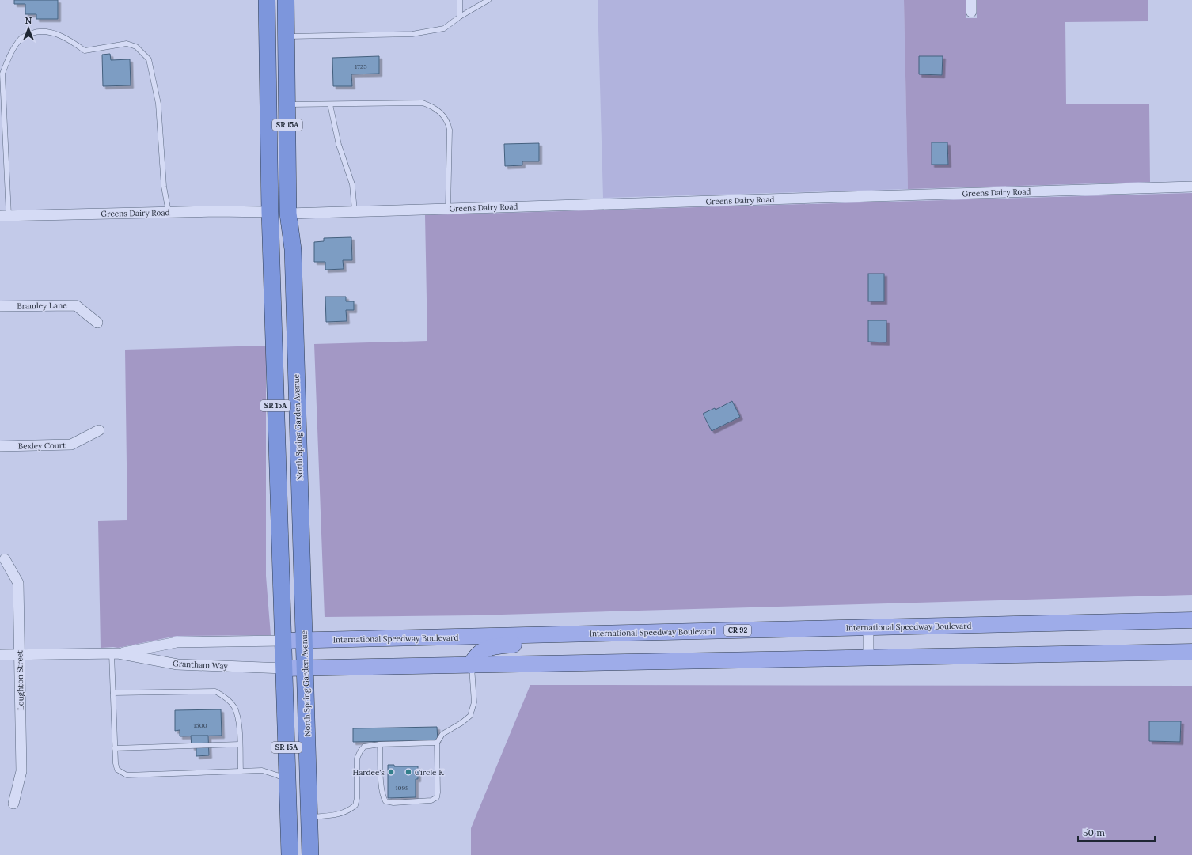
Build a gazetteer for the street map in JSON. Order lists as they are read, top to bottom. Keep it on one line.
{"streets":{"highway":["SR 15A","North Spring Garden Avenue"],"main road":["International Speedway Boulevard","CR 92"],"street":["Greens Dairy Road","Bramley Lane","Bexley Court","Grantham Way","Loughton Street"]},"crossings":[["SR 15A","Greens Dairy Road"],["SR 15A","International Speedway Boulevard"],["SR 15A","Grantham Way"],["Greens Dairy Road","North Spring Garden Avenue"],["North Spring Garden Avenue","International Speedway Boulevard"],["International Speedway Boulevard","Grantham Way"],["Grantham Way","Loughton Street"]],"places":["Hardee's","Circle K"],"house_numbers":["1725","1500","1098"],"scale_bar":"50 m","north":"top"}
